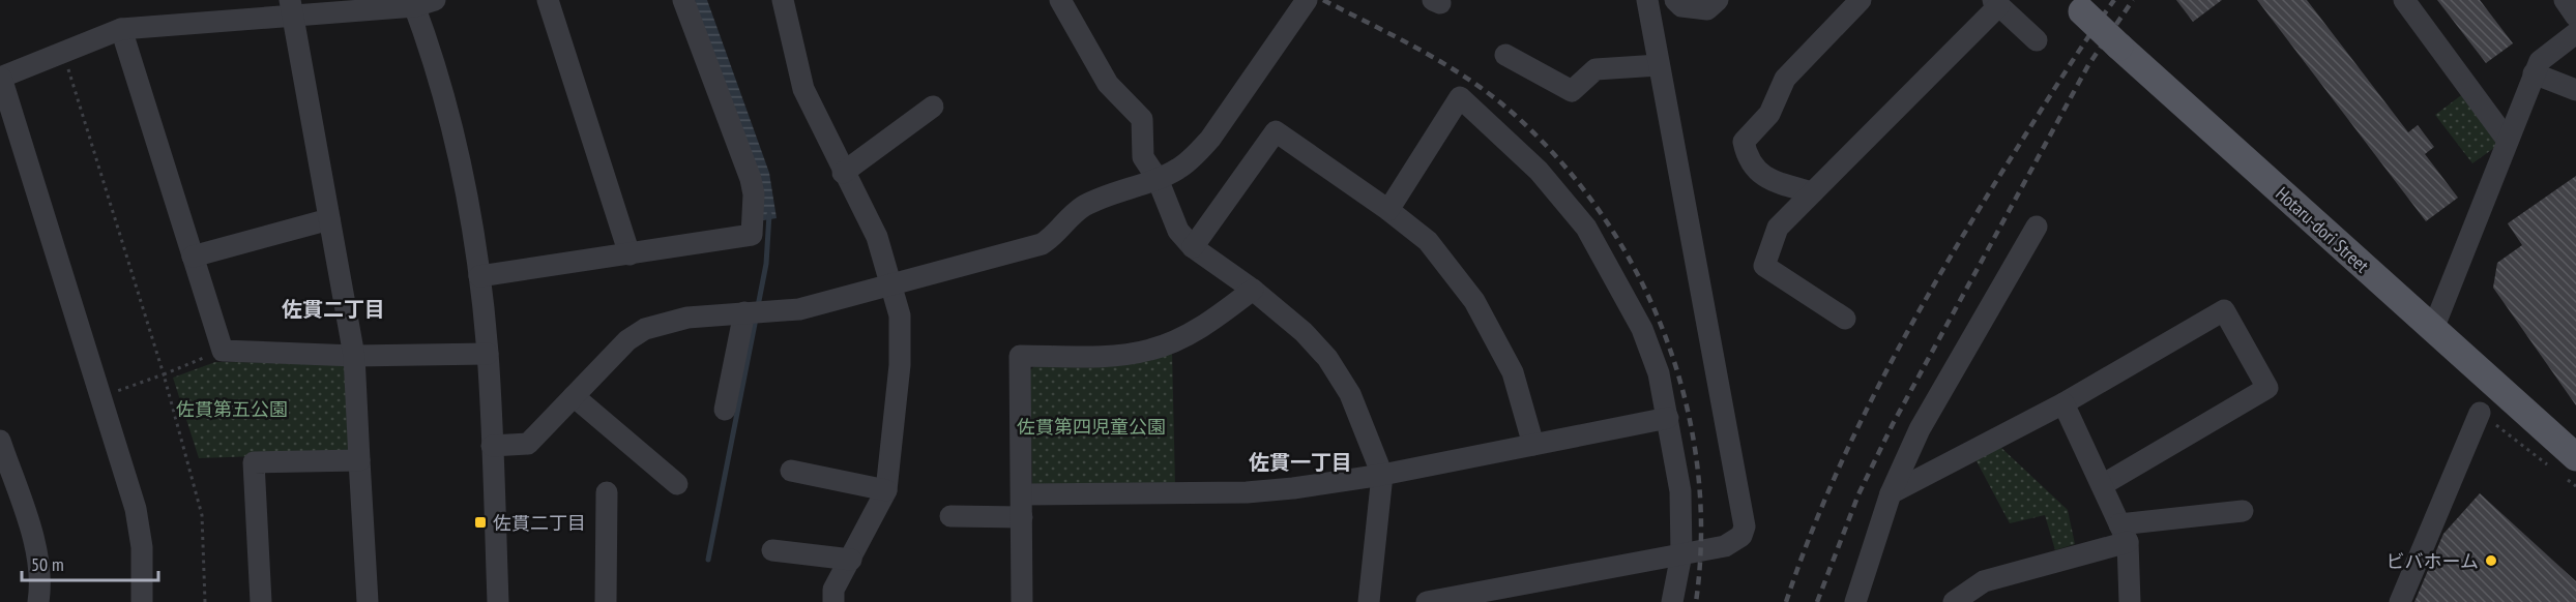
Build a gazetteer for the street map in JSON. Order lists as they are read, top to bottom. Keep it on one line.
{"streets":{"main road":["Hotaru-dori Street"]},"districts":["佐貫二丁目","佐貫一丁目"],"parks":["佐貫第五公園","佐貫第四児童公園"],"places":{"transit":["佐貫二丁目"],"other":["ビバホーム"]},"scale_bar":"50 m"}
